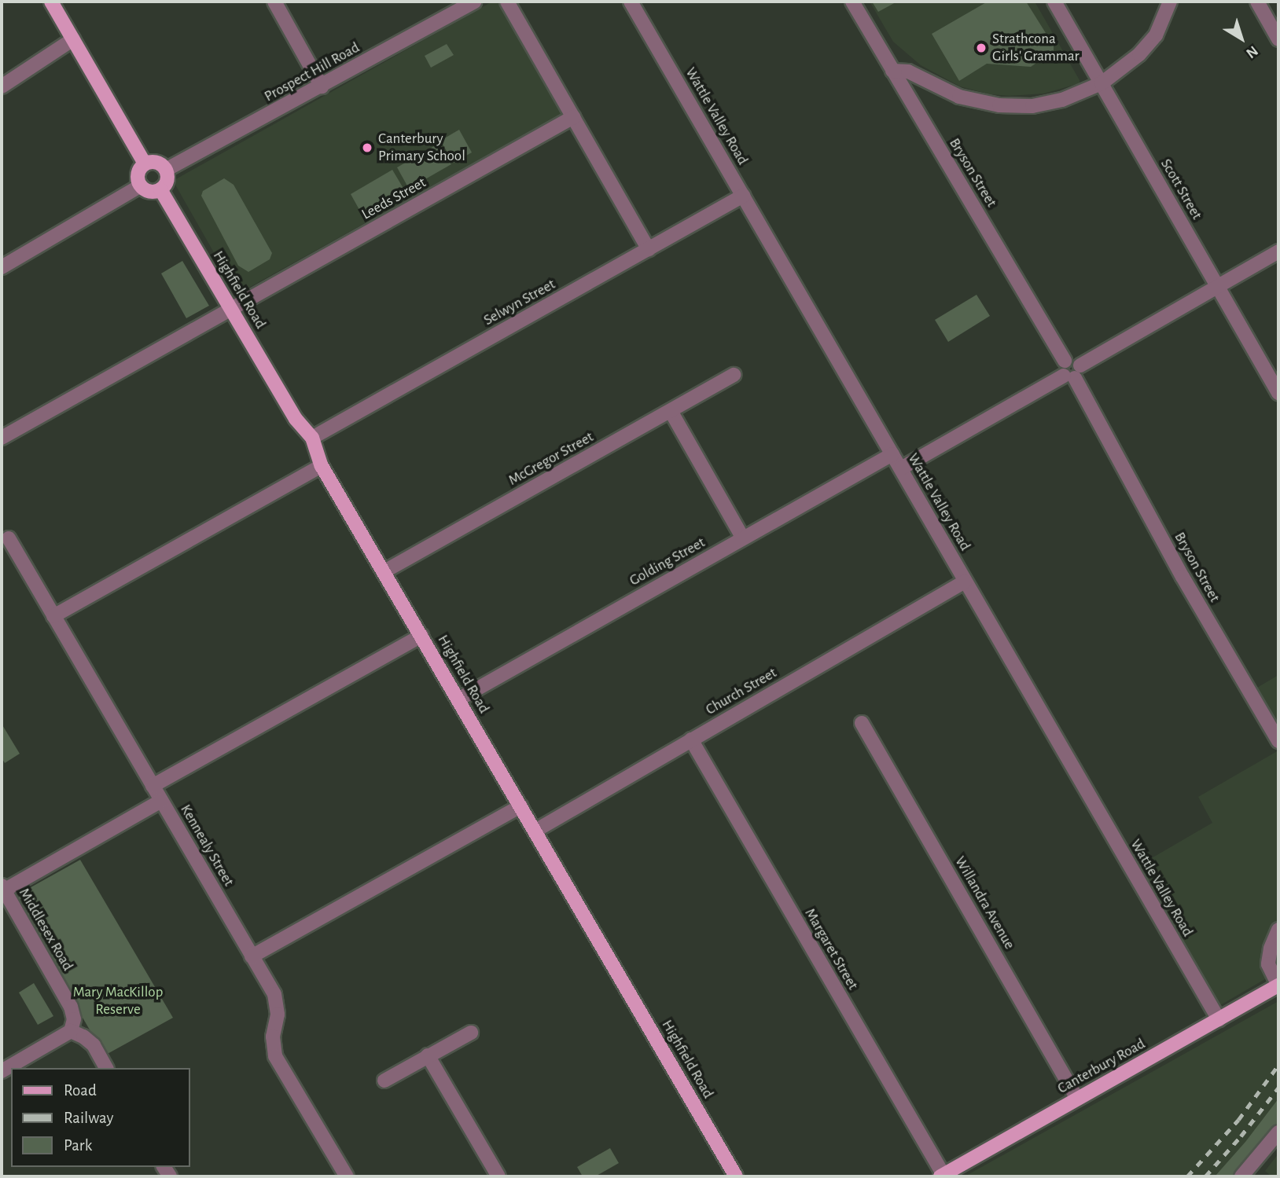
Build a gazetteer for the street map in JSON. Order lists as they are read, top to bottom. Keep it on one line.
{"streets":{"main road":["Highfield Road","Canterbury Road"],"street":["Prospect Hill Road","Wattle Valley Road","Bryson Street","Scott Street","Leeds Street","Selwyn Street","McGregor Street","Golding Street","Church Street","Kennealy Street","Willandra Avenue","Middlesex Road","Margaret Street"]},"crossings":[["Prospect Hill Road","Highfield Road"],["Wattle Valley Road","Selwyn Street"],["Wattle Valley Road","Golding Street"],["Wattle Valley Road","Church Street"],["Wattle Valley Road","Canterbury Road"],["Leeds Street","Highfield Road"],["Highfield Road","Selwyn Street"],["Highfield Road","McGregor Street"],["Highfield Road","Golding Street"],["Highfield Road","Church Street"],["Church Street","Margaret Street"],["Willandra Avenue","Canterbury Road"],["Margaret Street","Canterbury Road"]],"parks":["Mary MacKillop Reserve"],"places":["Strathcona Girls' Grammar","Canterbury Primary School"],"legend":["Road","Railway","Park"],"north":"bottom right"}
